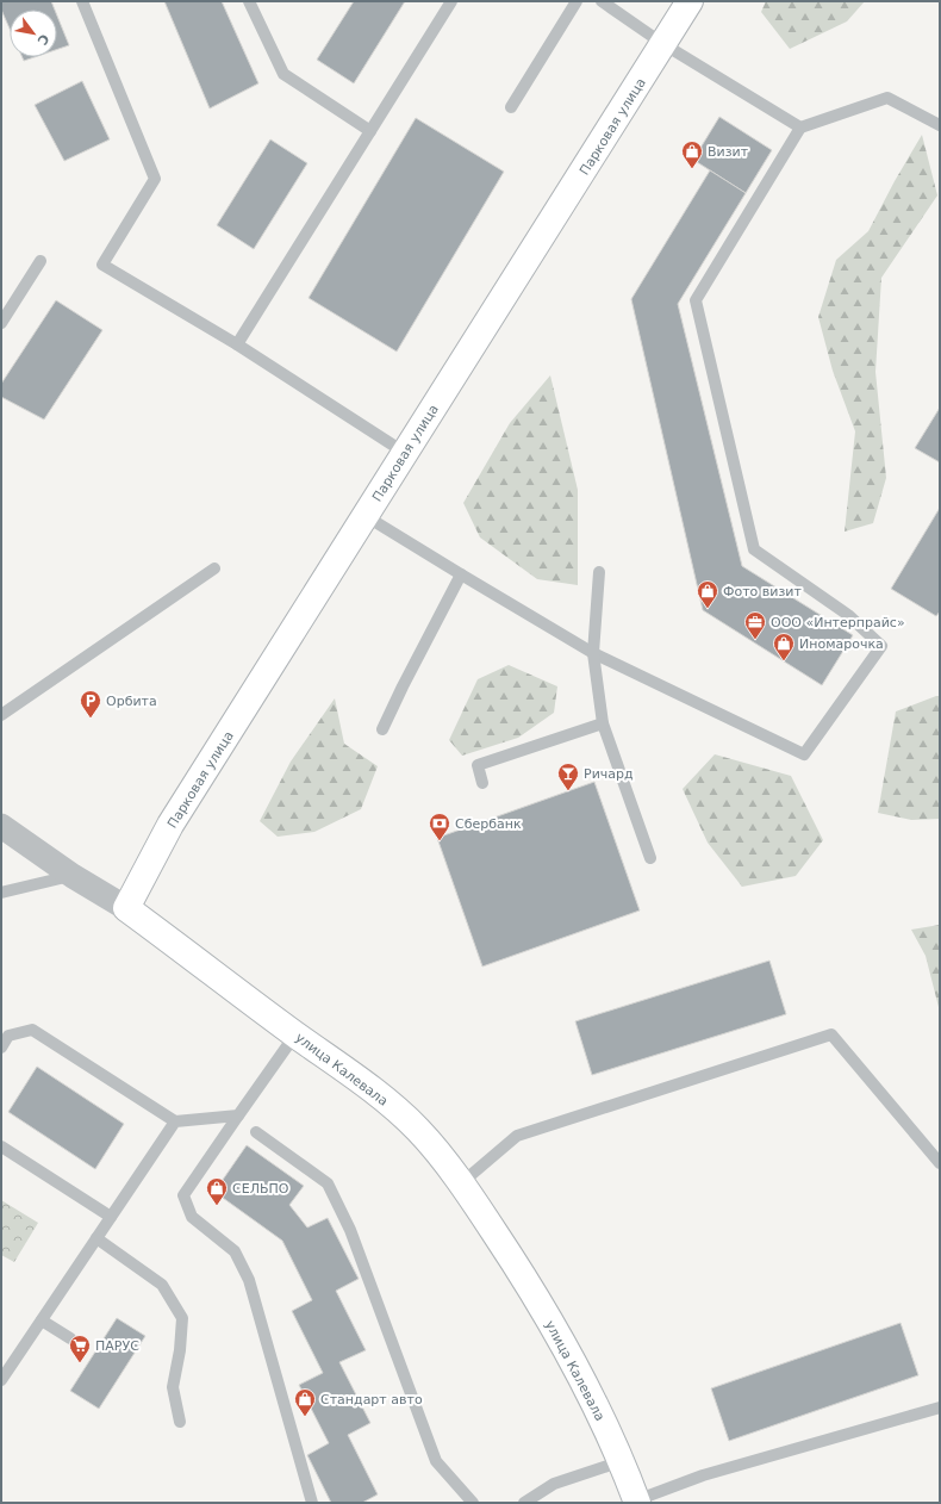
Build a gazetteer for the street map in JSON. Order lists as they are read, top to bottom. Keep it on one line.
{"streets":{"main road":["Парковая улица","улица Калевала"]},"crossings":[["Парковая улица","улица Калевала"]],"places":{"shop":["Визит","Фото визит","Иномарочка","СЕЛЬПО","Стандарт авто"],"office":["ООО «Интерпрайс»"],"parking":["Орбита"],"bar":["Ричард"],"bank":["Сбербанк"],"supermarket":["ПАРУС"]},"north":"bottom right"}
